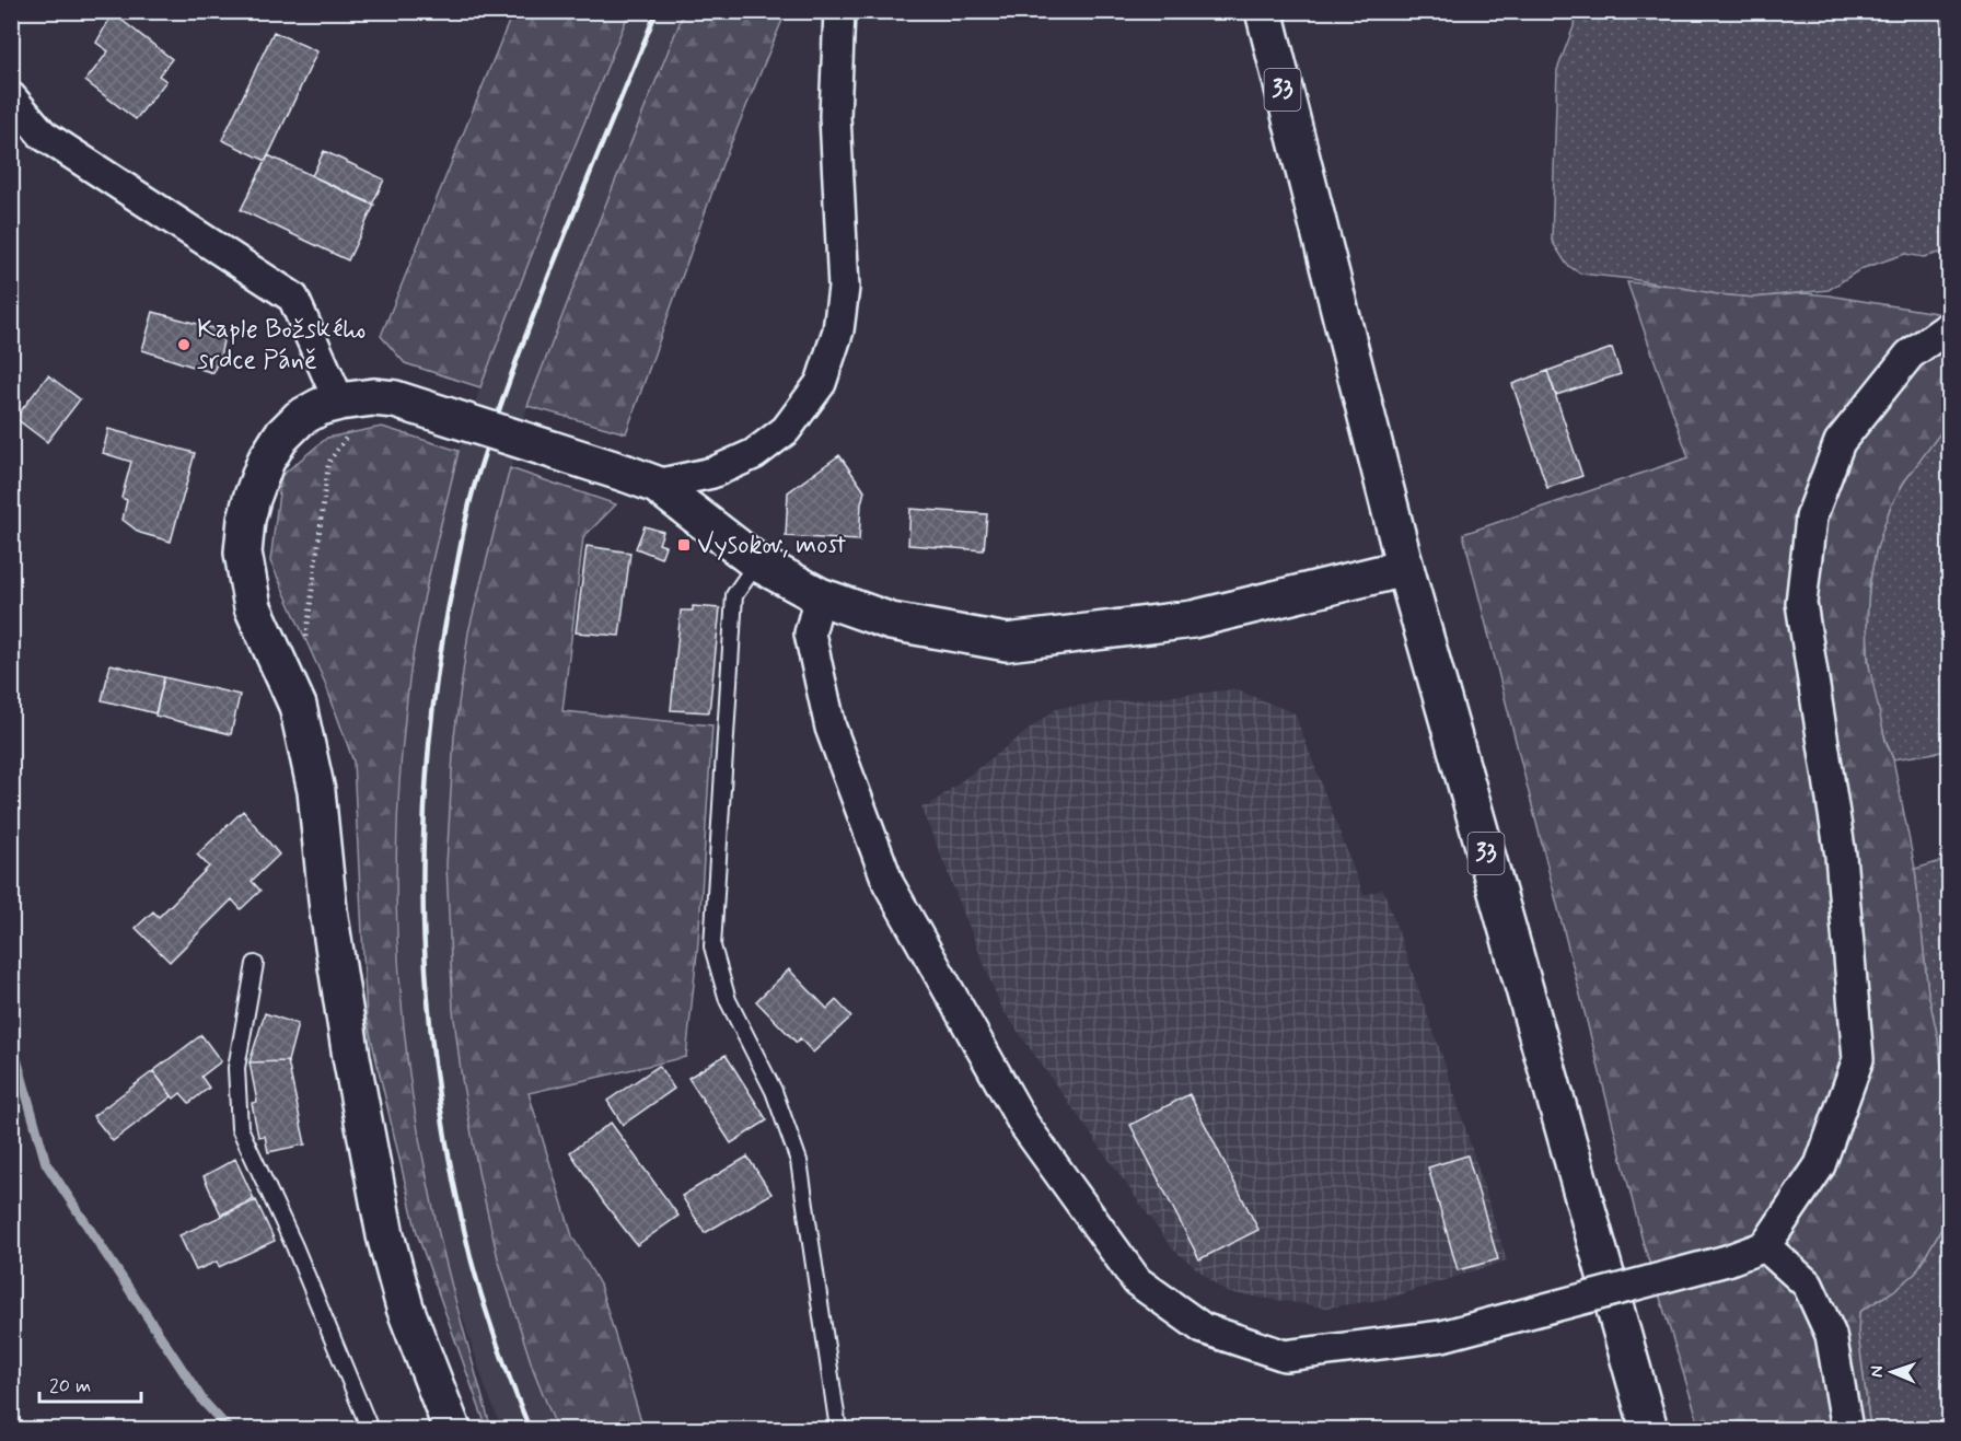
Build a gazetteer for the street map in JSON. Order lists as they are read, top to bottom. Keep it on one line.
{"streets":{"street":["33"]},"places":{"other":["Kaple Božského srdce Páně"],"transit":["Vysokov, most"]},"scale_bar":"20 m","north":"left"}
